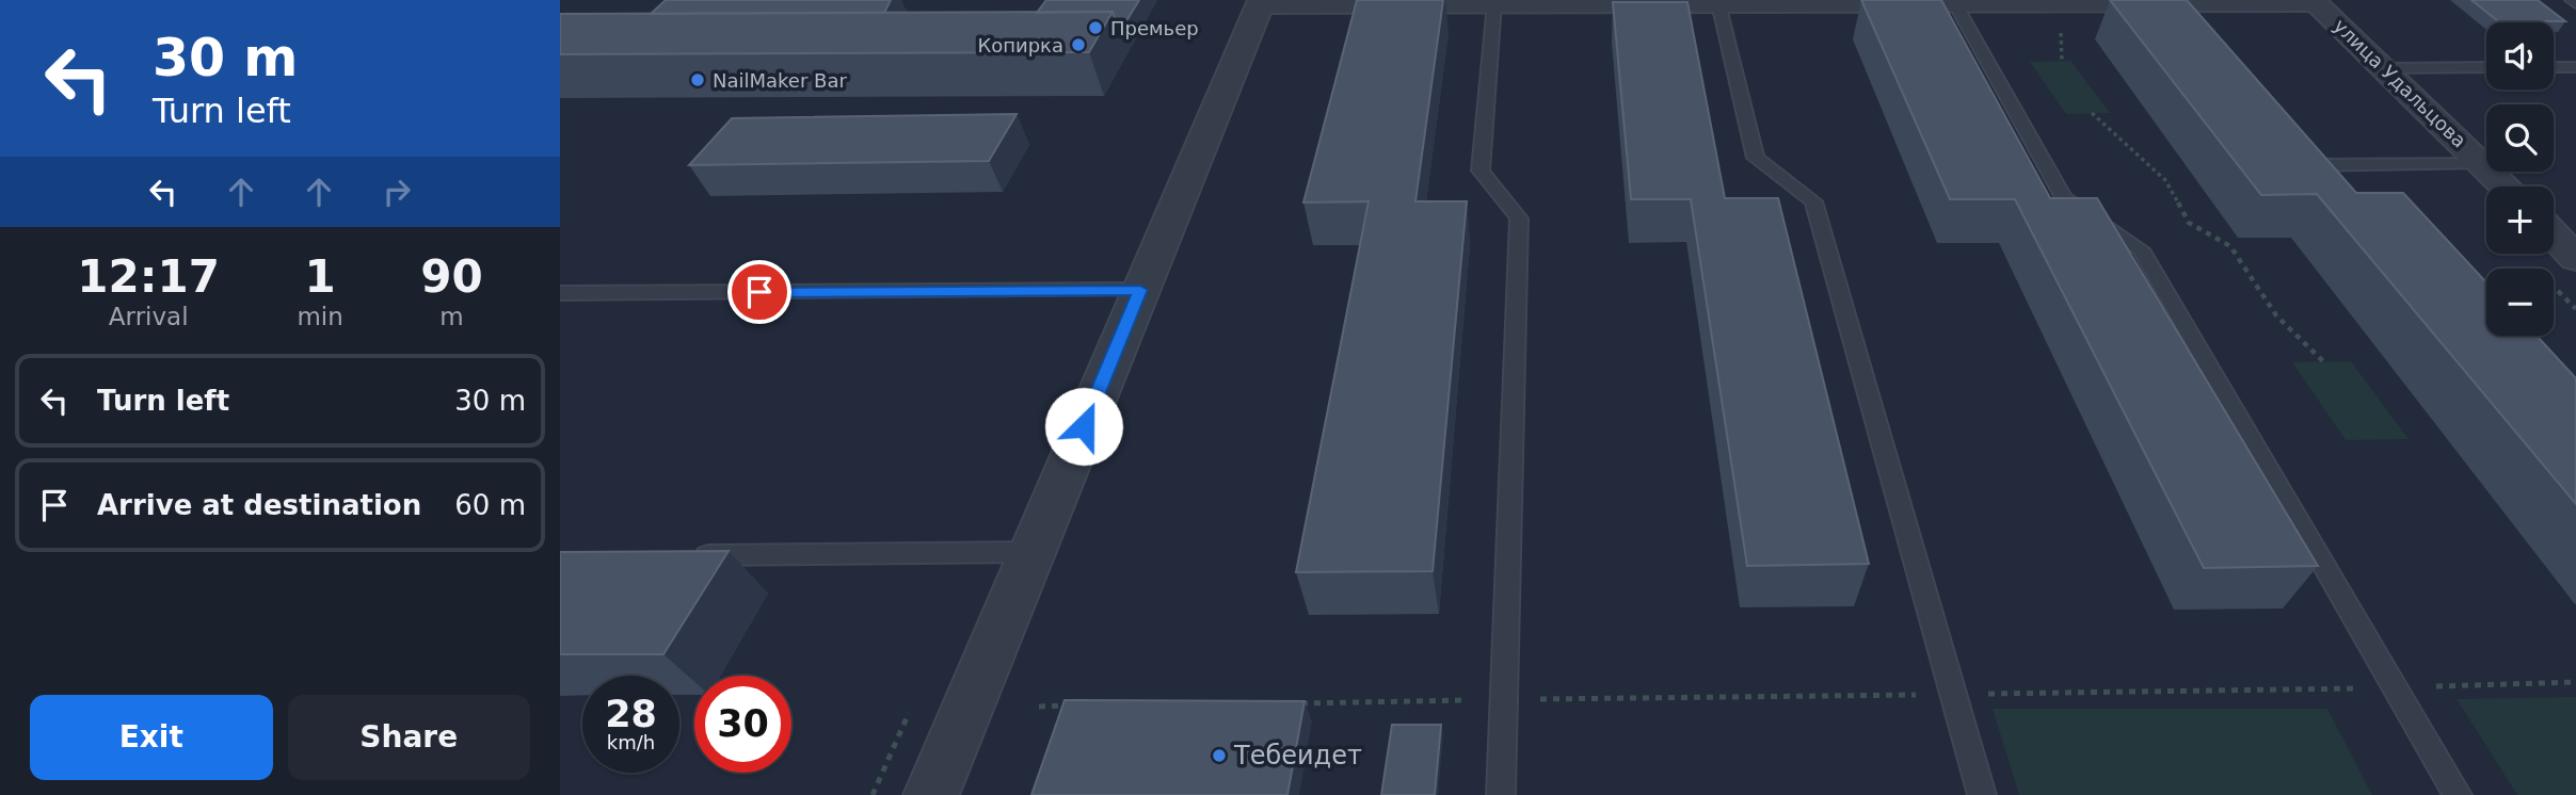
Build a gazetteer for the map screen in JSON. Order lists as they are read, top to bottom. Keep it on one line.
{"streets":{"street":["улица Удальцова"]},"places":["Премьер","Копирка","NailMaker Bar","Тебеидет"],"page":{"turn":["30 m","Turn left"],"map_buttons":["+","−"],"eta":["12:17","Arrival","1","min","90","m"],"list":[{"name":"Turn left","value":"30 m"},{"name":"Arrive at destination","value":"60 m"}],"speed":"28 km/h","limit":"30","buttons":["Exit","Share"]}}
